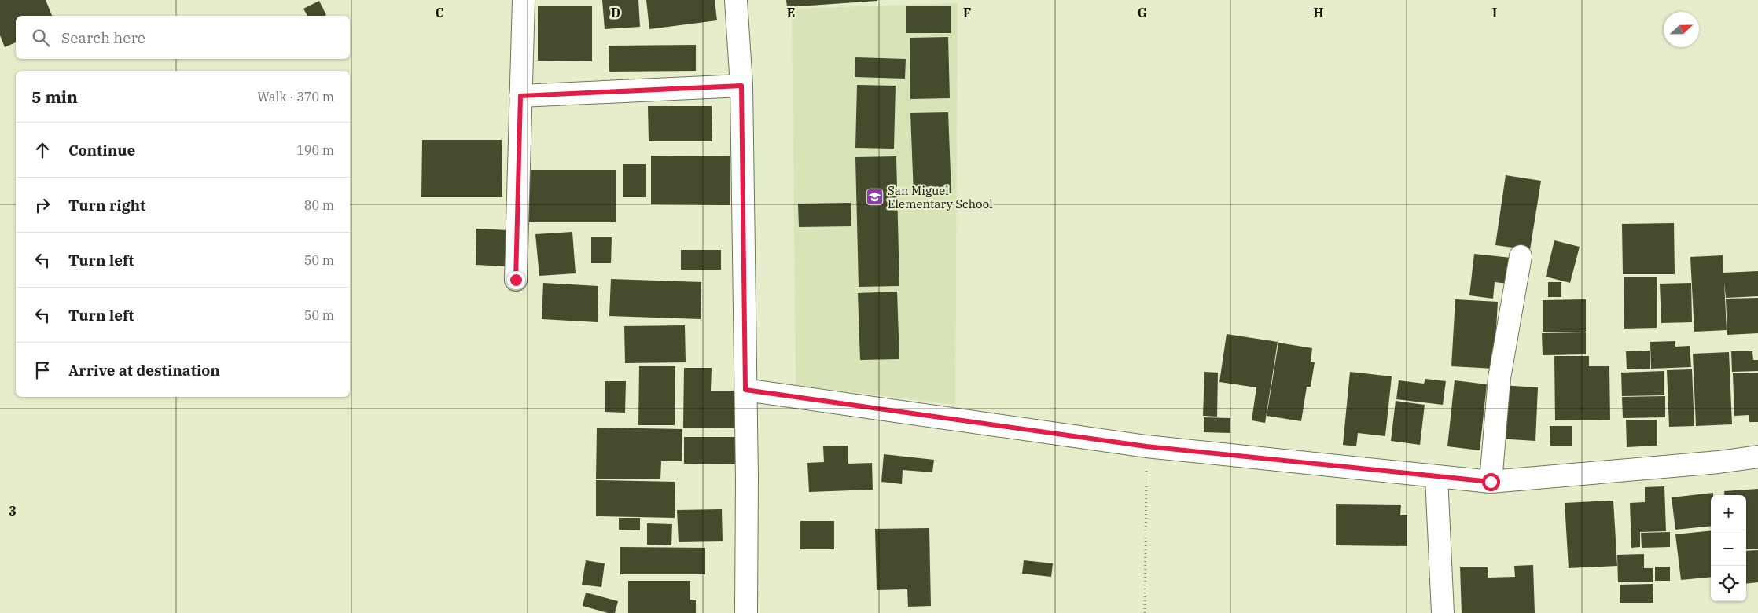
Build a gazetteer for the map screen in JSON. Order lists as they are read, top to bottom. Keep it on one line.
{"places":{"school or university":["San Miguel Elementary School"]},"north":"right","page":{"search":"Search here","heading":["5 min","Walk · 370 m"],"list":[["Continue","190 m"],["Turn right","80 m"],["Turn left","50 m"],["Turn left","50 m"],"Arrive at destination"],"map_buttons":["+","−"]},"grid":{"columns":["C","D","E","F","G","H","I"],"rows":["3"]}}
